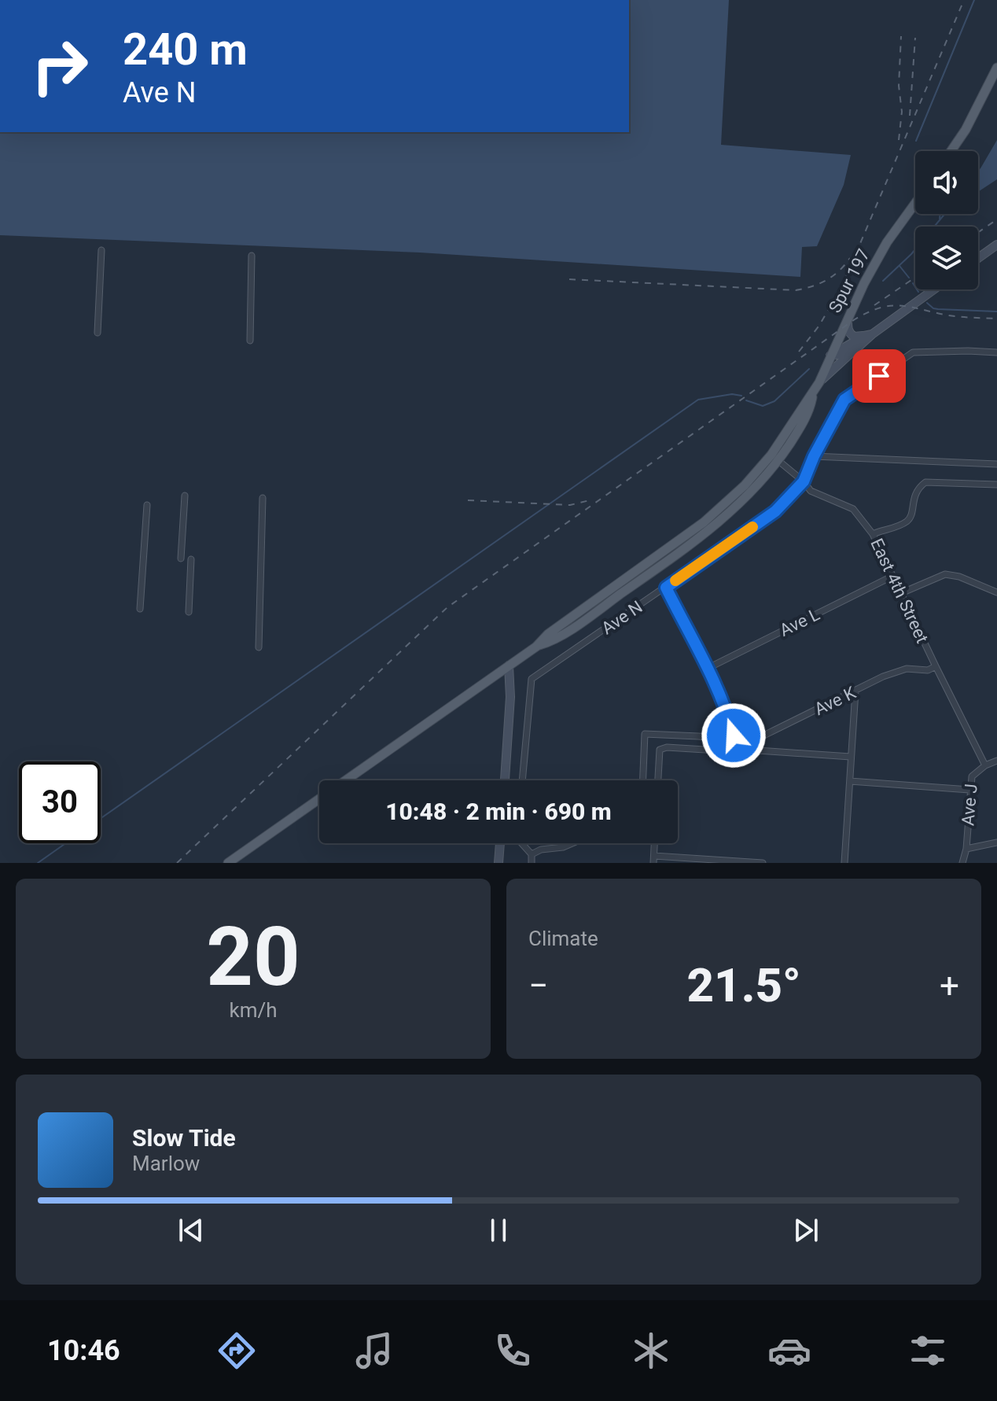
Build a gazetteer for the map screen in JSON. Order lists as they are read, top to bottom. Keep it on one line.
{"streets":{"main road":["Spur 197"],"street":["East 4th Street","Ave N","Ave L","Ave K","Ave J"]},"crossings":[["Spur 197","East 4th Street"],["East 4th Street","Ave N"],["East 4th Street","Ave L"],["East 4th Street","Ave K"],["East 4th Street","Ave J"]],"page":{"turn":["240 m","Ave N"],"limit":"30","trip":"10:48 · 2 min · 690 m","tile":[["20","km/h"],"Climate"],"heat":["−","21.5°","+"],"song":["Slow Tide","Marlow"],"tabs":"10:46"}}
